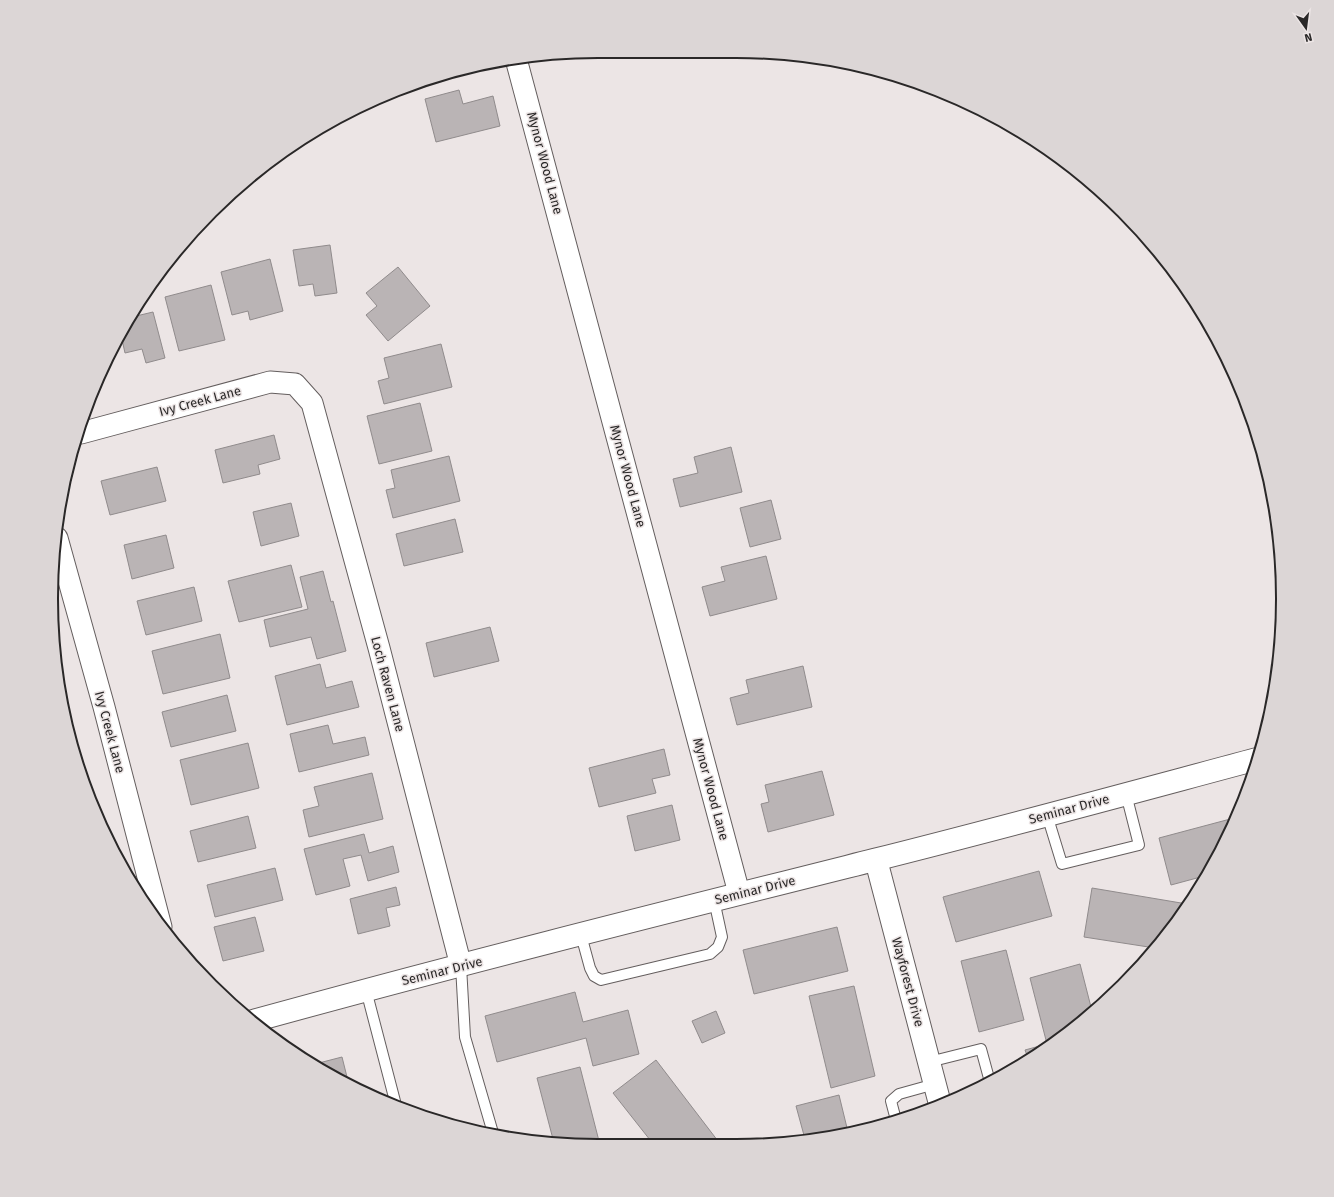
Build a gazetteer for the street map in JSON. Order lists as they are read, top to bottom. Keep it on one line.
{"streets":{"street":["Mynor Wood Lane","Ivy Creek Lane","Loch Raven Lane","Seminar Drive","Wayforest Drive"]},"crossings":[["Mynor Wood Lane","Seminar Drive"],["Ivy Creek Lane","Loch Raven Lane"],["Loch Raven Lane","Seminar Drive"],["Seminar Drive","Wayforest Drive"]],"north":"bottom"}
